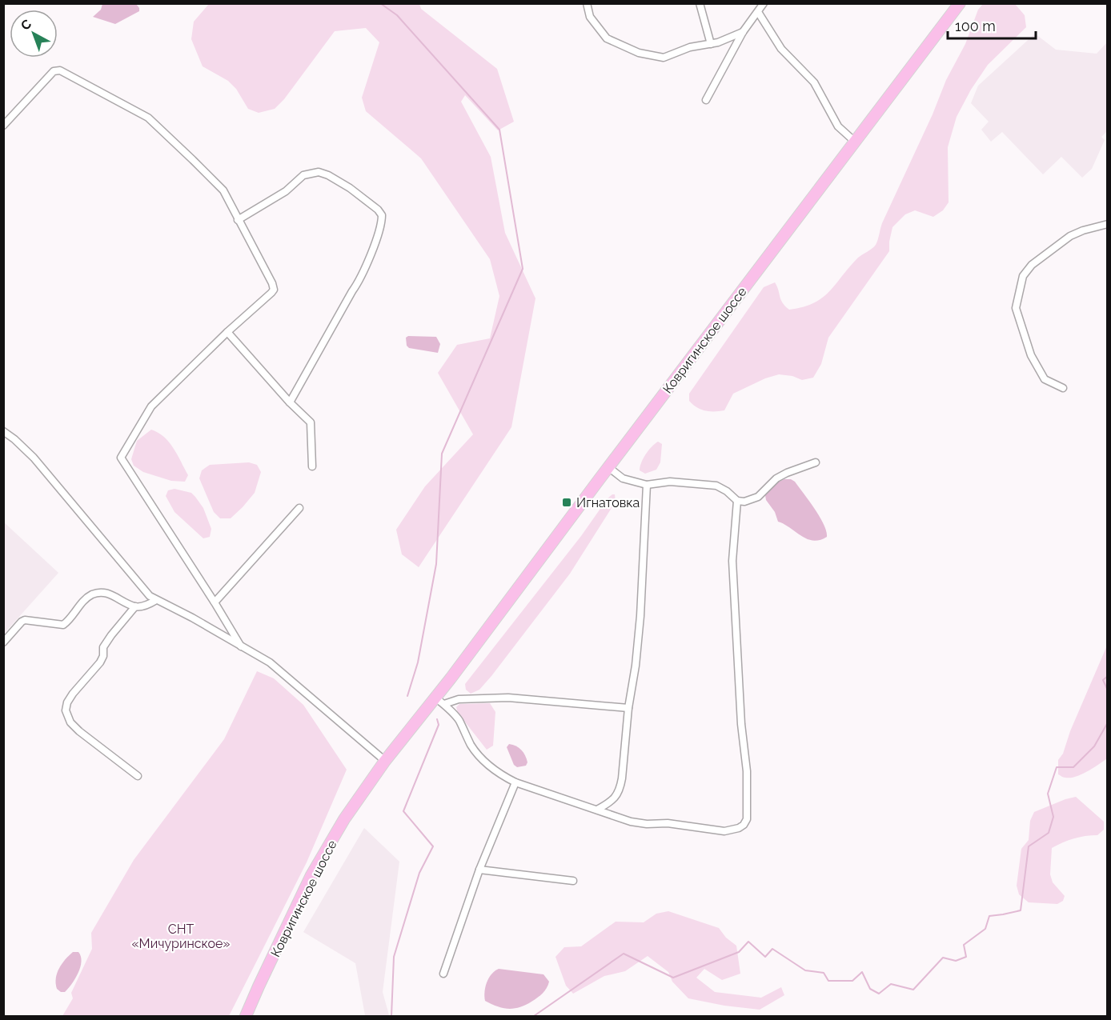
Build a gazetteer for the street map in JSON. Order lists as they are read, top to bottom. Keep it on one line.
{"streets":{"main road":["Ковригинское шоссе"]},"parks":["СНТ «Мичуринское»"],"places":{"transit":["Игнатовка"]},"scale_bar":"100 m","north":"top left"}
